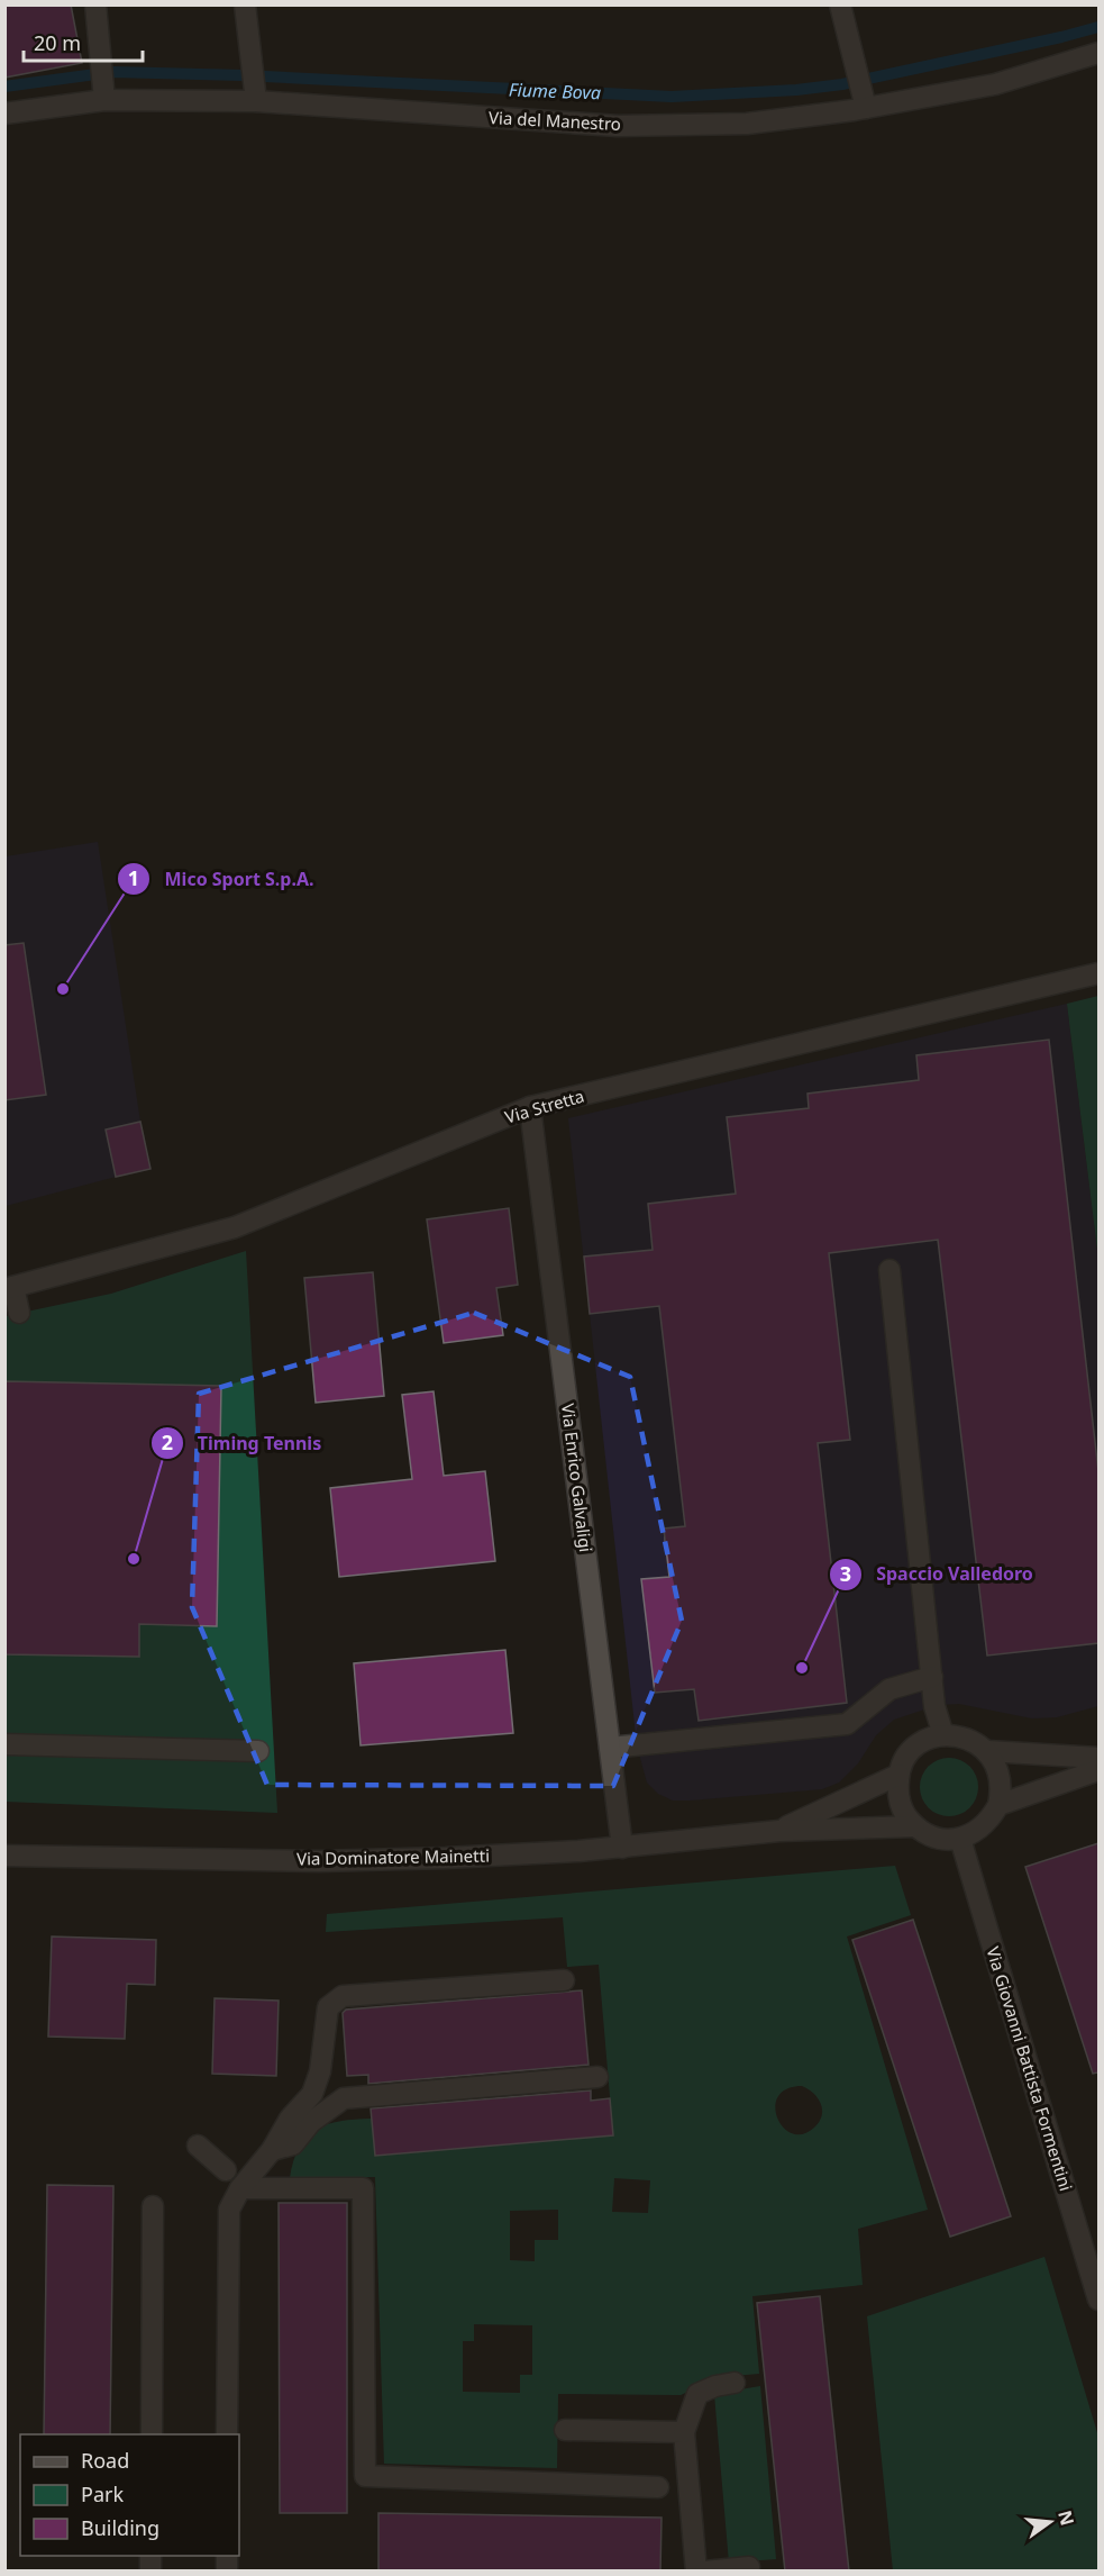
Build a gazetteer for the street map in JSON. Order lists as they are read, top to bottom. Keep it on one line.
{"streets":{"street":["Via del Manestro","Via Stretta","Via Enrico Galvaligi","Via Dominatore Mainetti","Via Giovanni Battista Formentini"]},"crossings":[["Via Stretta","Via Enrico Galvaligi"],["Via Enrico Galvaligi","Via Dominatore Mainetti"],["Via Dominatore Mainetti","Via Giovanni Battista Formentini"]],"water":["Fiume Bova"],"places":["Mico Sport S.p.A.","Timing Tennis","Spaccio Valledoro"],"legend":["Road","Park","Building"],"scale_bar":"20 m","north":"right"}
